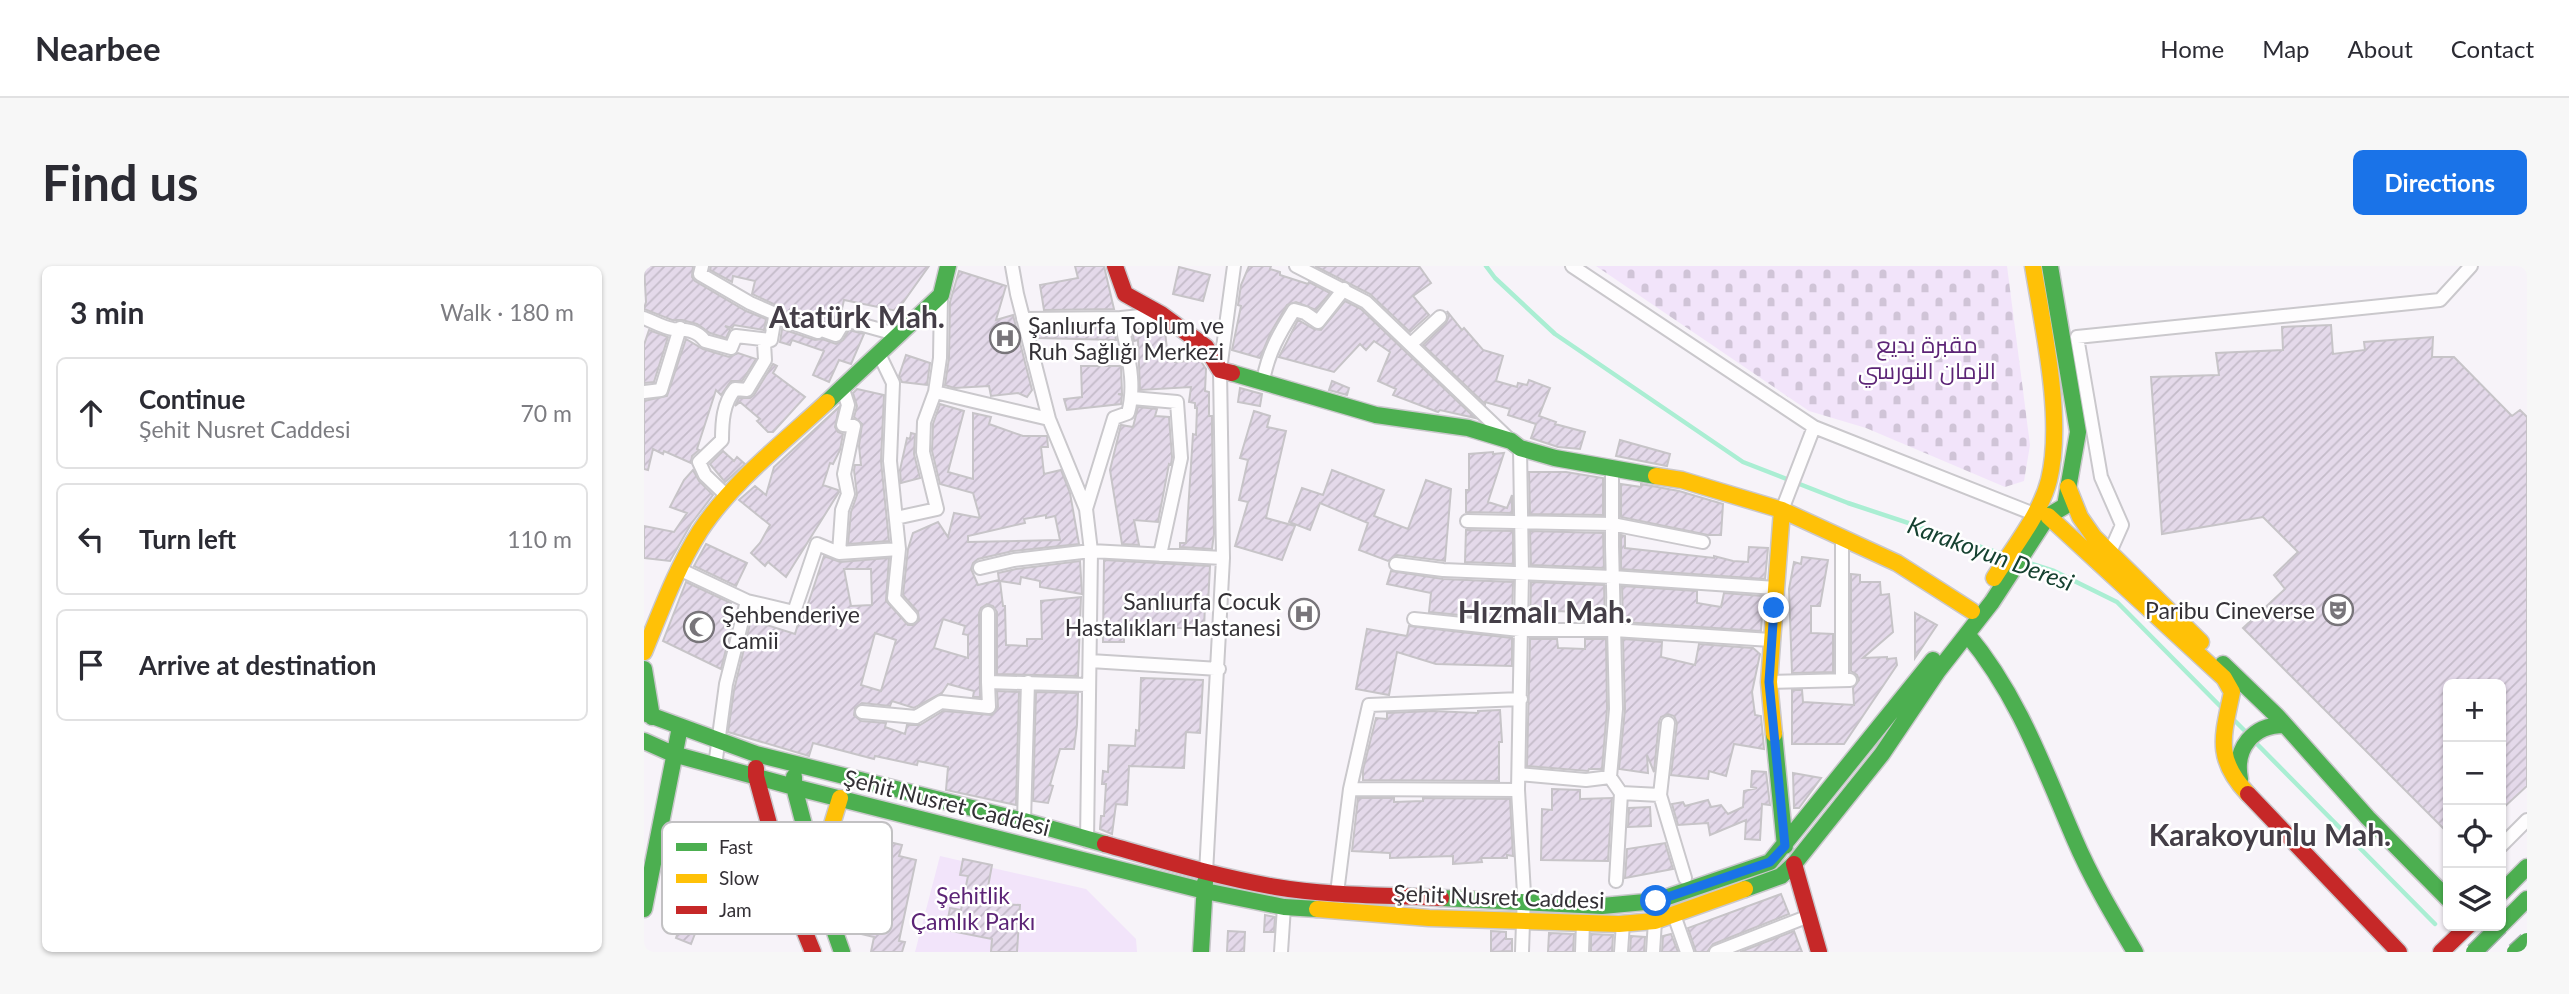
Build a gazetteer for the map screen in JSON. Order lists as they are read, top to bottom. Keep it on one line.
{"streets":{"main road":["Şehit Nusret Caddesi"]},"districts":["Atatürk Mah.","Hızmalı Mah.","Karakoyunlu Mah."],"water":["Karakoyun Deresi"],"parks":["مقبرة بديع الزمان النورسي","Şehitlik Çamlık Parkı"],"places":{"hospital":["Şanlıurfa Toplum ve Ruh Sağlığı Merkezi","Sanlıurfa Cocuk Hastalıkları Hastanesi"],"theatre":["Paribu Cineverse"],"mosque":["Şehbenderiye Camii"]},"legend":["Fast","Slow","Jam"],"page":{"header":"Nearbee","nav":["Home","Map","About","Contact"],"buttons":"Directions","title":"Find us","heading":["3 min","Walk · 180 m"],"list":[["Continue","Şehit Nusret Caddesi","70 m"],["Turn left","110 m"],"Arrive at destination"],"map_buttons":["+","−"]}}
